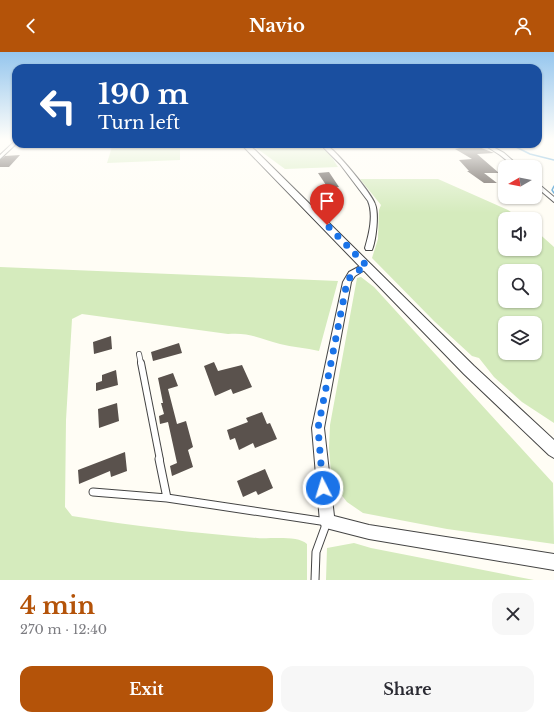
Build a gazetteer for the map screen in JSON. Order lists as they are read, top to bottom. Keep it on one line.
{"north":"left","page":{"header":"Navio","turn":["190 m","Turn left"],"heading":["4 min","270 m · 12:40"],"buttons":["Exit","Share"]}}
